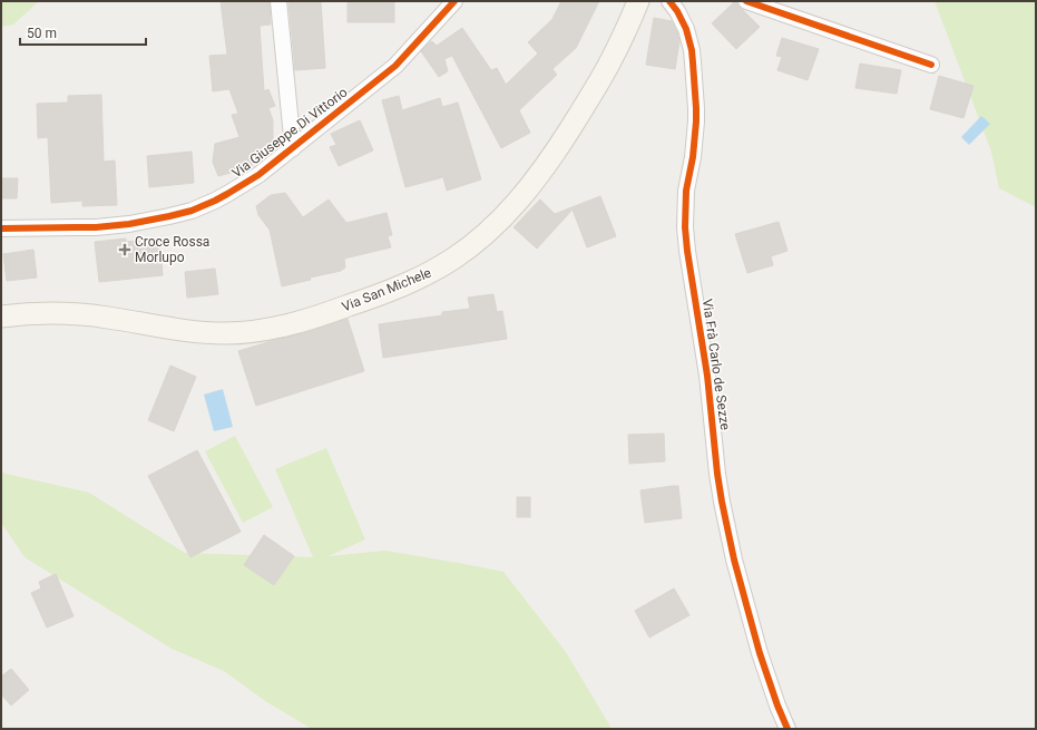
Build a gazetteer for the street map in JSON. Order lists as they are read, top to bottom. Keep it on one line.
{"streets":{"main road":["Via San Michele"],"street":["Via Giuseppe Di Vittorio","Via Frà Carlo de Sezze"]},"places":{"health":["Croce Rossa Morlupo"]},"scale_bar":"50 m"}
